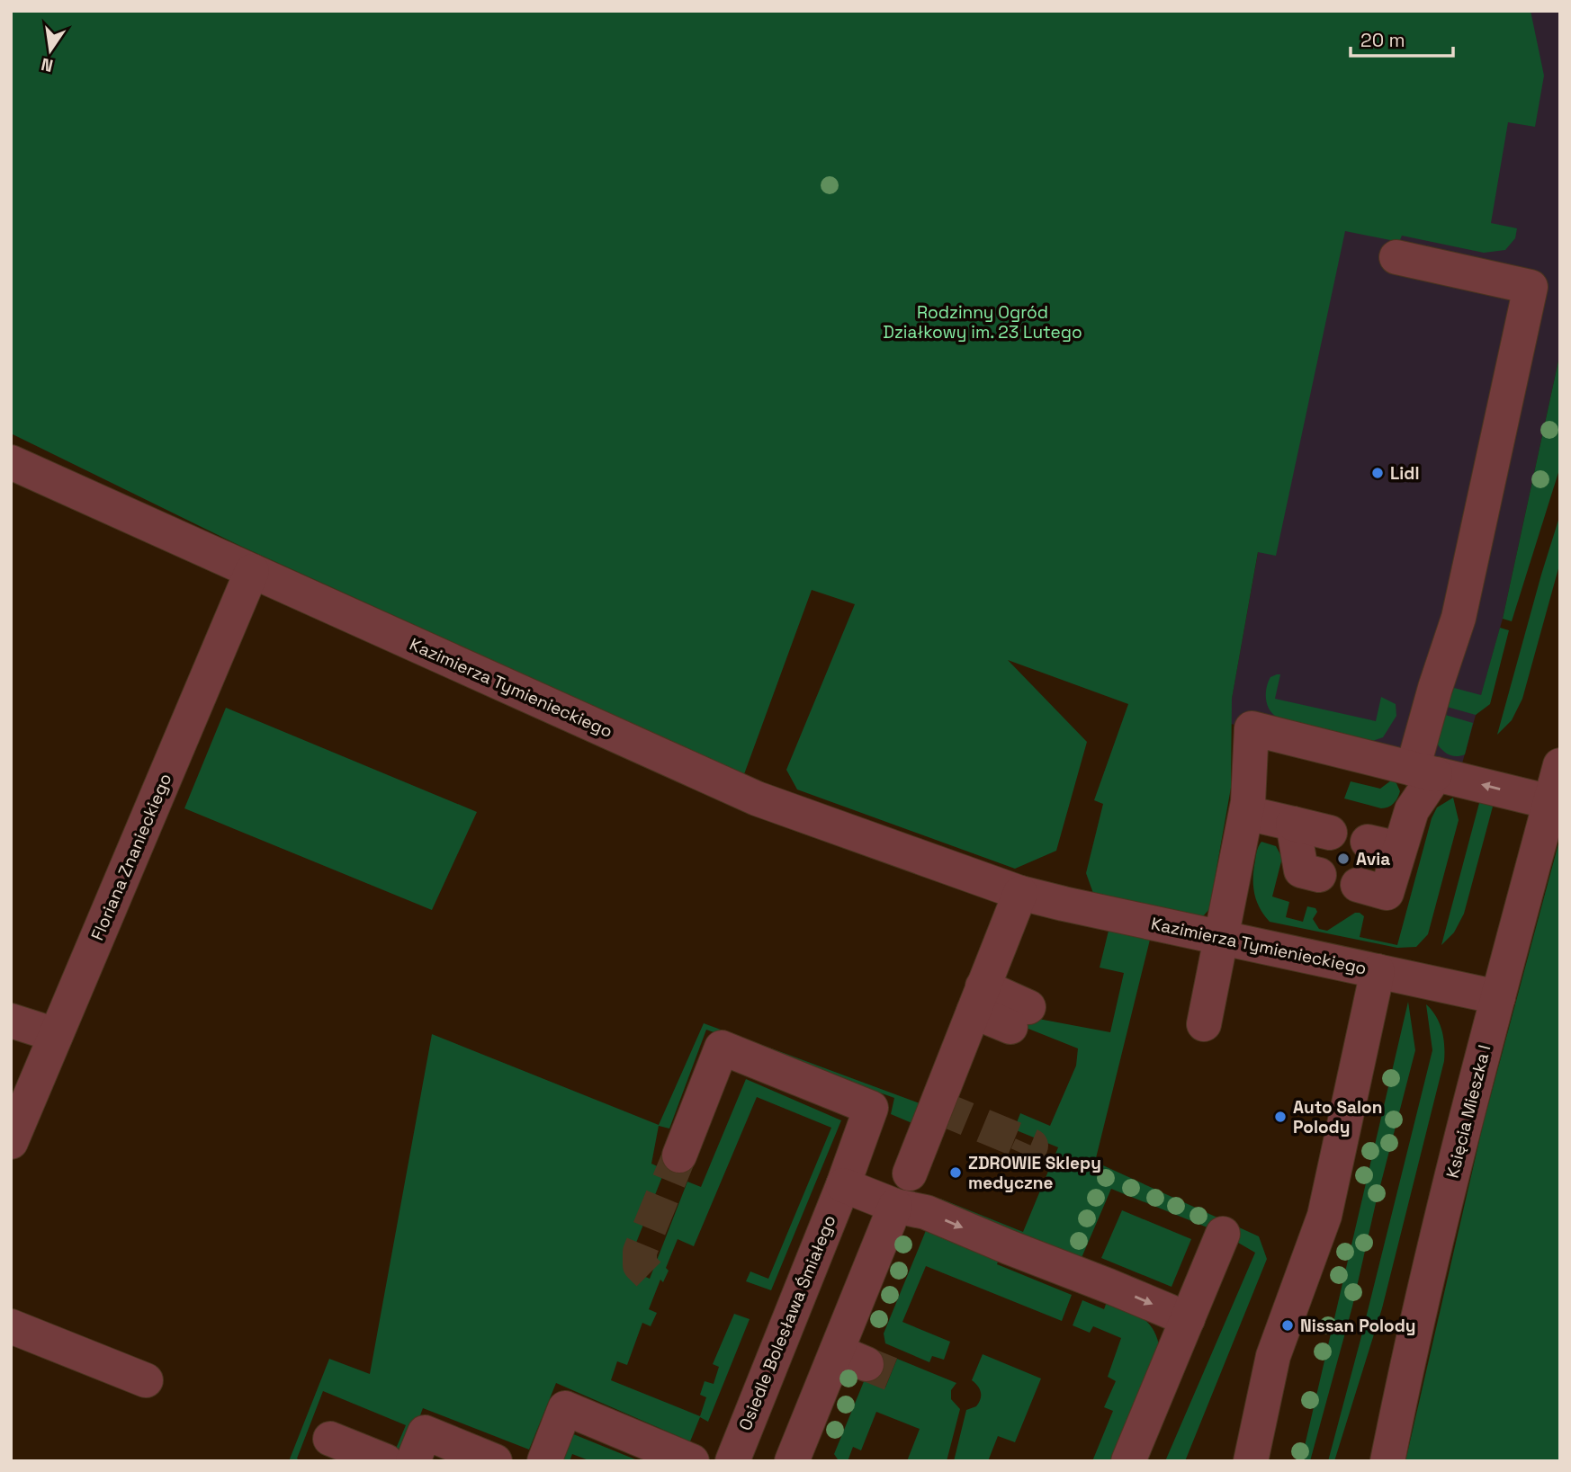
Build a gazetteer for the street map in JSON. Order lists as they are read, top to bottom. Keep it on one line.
{"streets":{"street":["Kazimierza Tymienieckiego","Floriana Znanieckiego","Księcia Mieszka I","Osiedle Bolesława Śmiałego"]},"crossings":[["Kazimierza Tymienieckiego","Floriana Znanieckiego"],["Kazimierza Tymienieckiego","Księcia Mieszka I"]],"parks":["Rodzinny Ogród Działkowy im. 23 Lutego"],"places":["Lidl","Avia","Auto Salon Polody","ZDROWIE Sklepy medyczne","Nissan Polody"],"scale_bar":"20 m","north":"bottom"}
